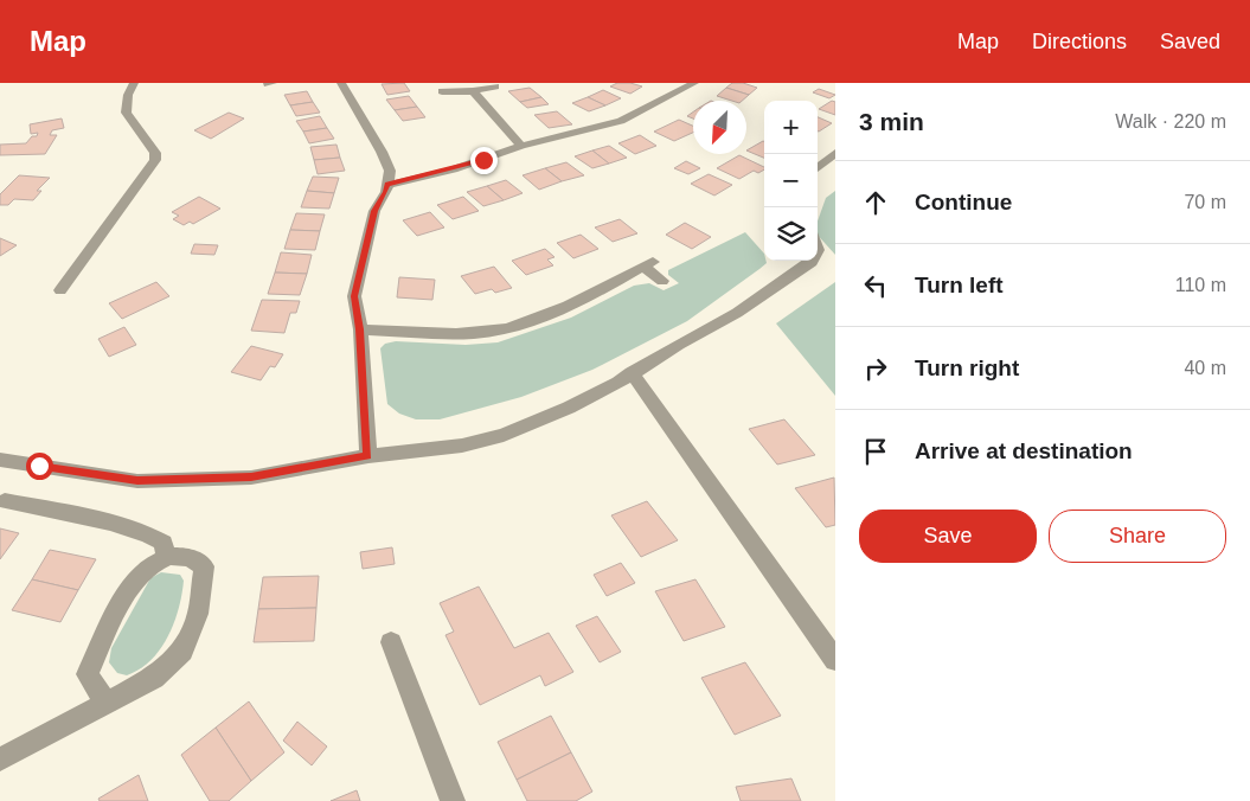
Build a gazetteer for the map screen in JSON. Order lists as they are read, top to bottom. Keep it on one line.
{"north":"bottom left","page":{"header":"Map","nav":["Map","Directions","Saved"],"heading":["3 min","Walk · 220 m"],"map_buttons":["+","−"],"list":[["Continue","70 m"],["Turn left","110 m"],["Turn right","40 m"],"Arrive at destination"],"buttons":["Save","Share"]}}
